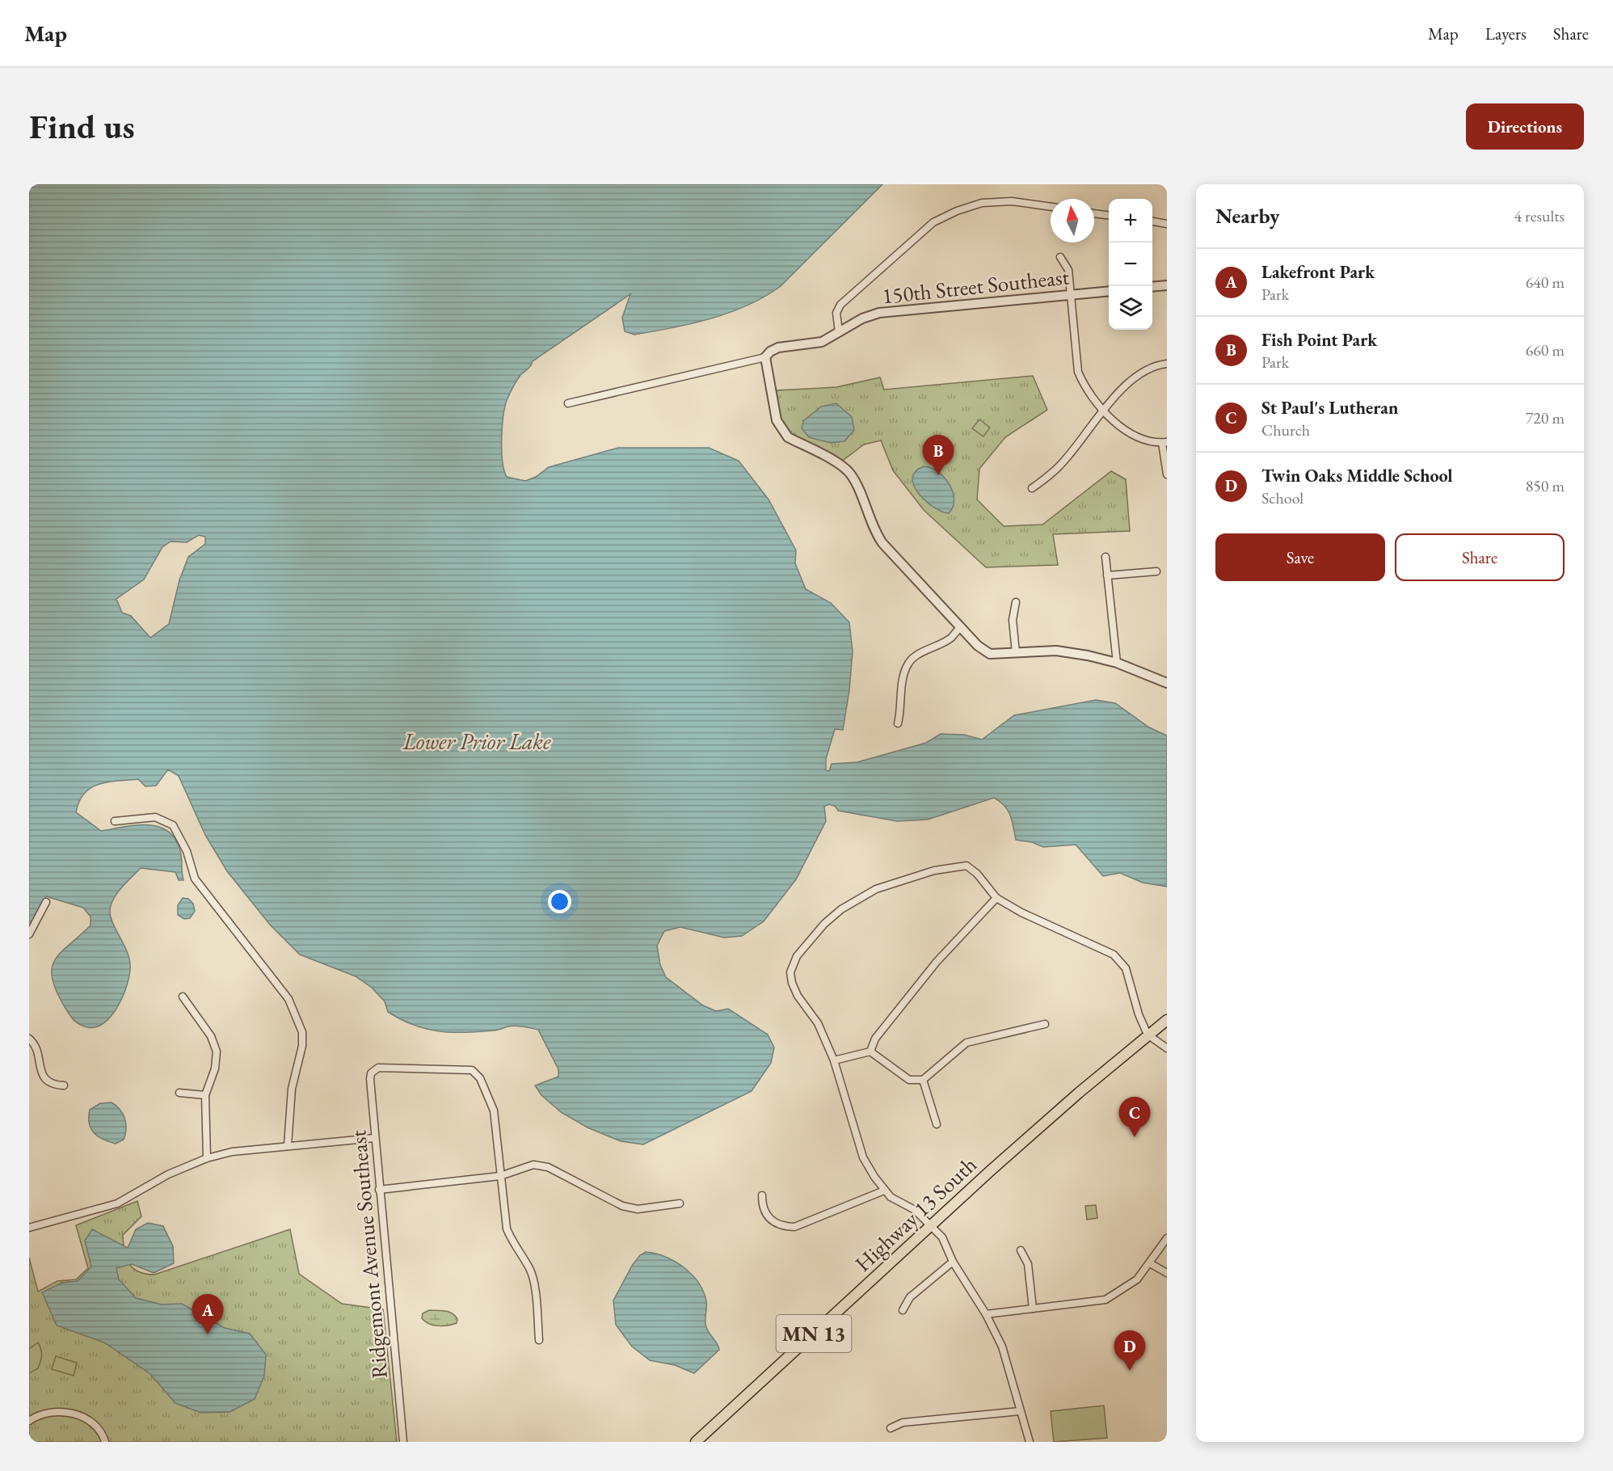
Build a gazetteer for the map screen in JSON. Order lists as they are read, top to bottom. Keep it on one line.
{"streets":{"main road":["Highway 13 South","MN 13"],"street":["150th Street Southeast","Ridgemont Avenue Southeast"]},"water":["Lower Prior Lake"],"north":"top","page":{"header":"Map","nav":["Map","Layers","Share"],"buttons":["Directions",["Save","Share"]],"title":"Find us","heading":["Nearby","4 results"],"map_buttons":["+","−"],"list":[{"mark":"A","name":"Lakefront Park","note":"Park","value":"640 m"},{"mark":"B","name":"Fish Point Park","note":"Park","value":"660 m"},{"mark":"C","name":"St Paul's Lutheran","note":"Church","value":"720 m"},{"mark":"D","name":"Twin Oaks Middle School","note":"School","value":"850 m"}],"pins":["B","C","A","D"]}}
